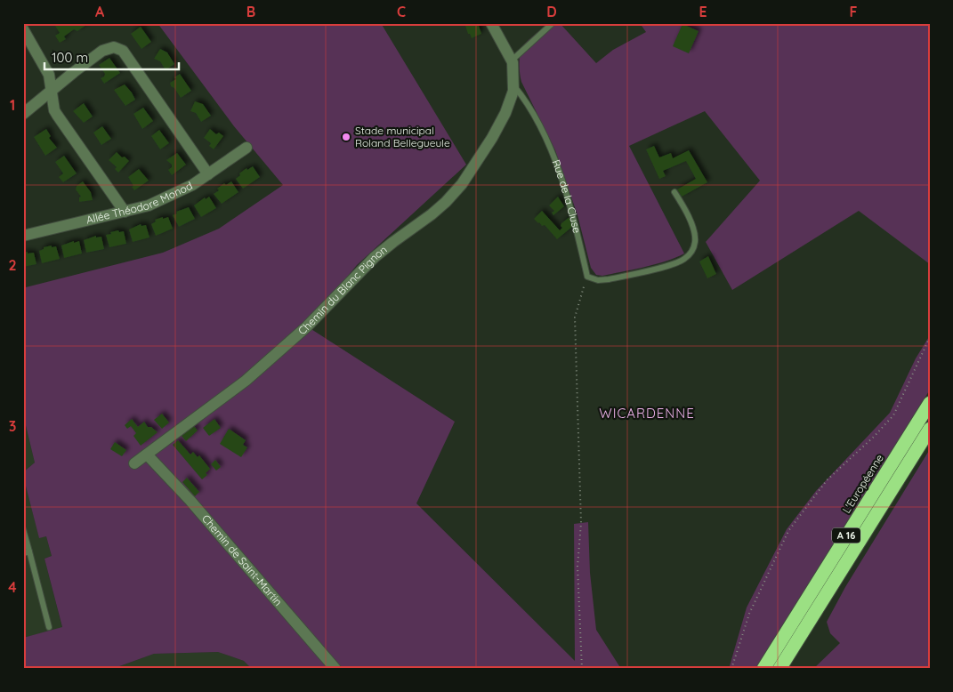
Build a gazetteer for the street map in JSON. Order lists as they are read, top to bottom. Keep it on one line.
{"streets":{"highway":["L'Européenne","A 16"],"street":["Rue de la Cluse","Allée Théodore Monod","Chemin du Blanc Pignon","Chemin de Saint-Martin"]},"crossings":[["Rue de la Cluse","Chemin du Blanc Pignon"],["Chemin du Blanc Pignon","Chemin de Saint-Martin"]],"districts":["WICARDENNE"],"places":["Stade municipal Roland Bellegueule"],"scale_bar":"100 m","grid":{"columns":["A","B","C","D","E","F"],"rows":["1","2","3","4"]}}
